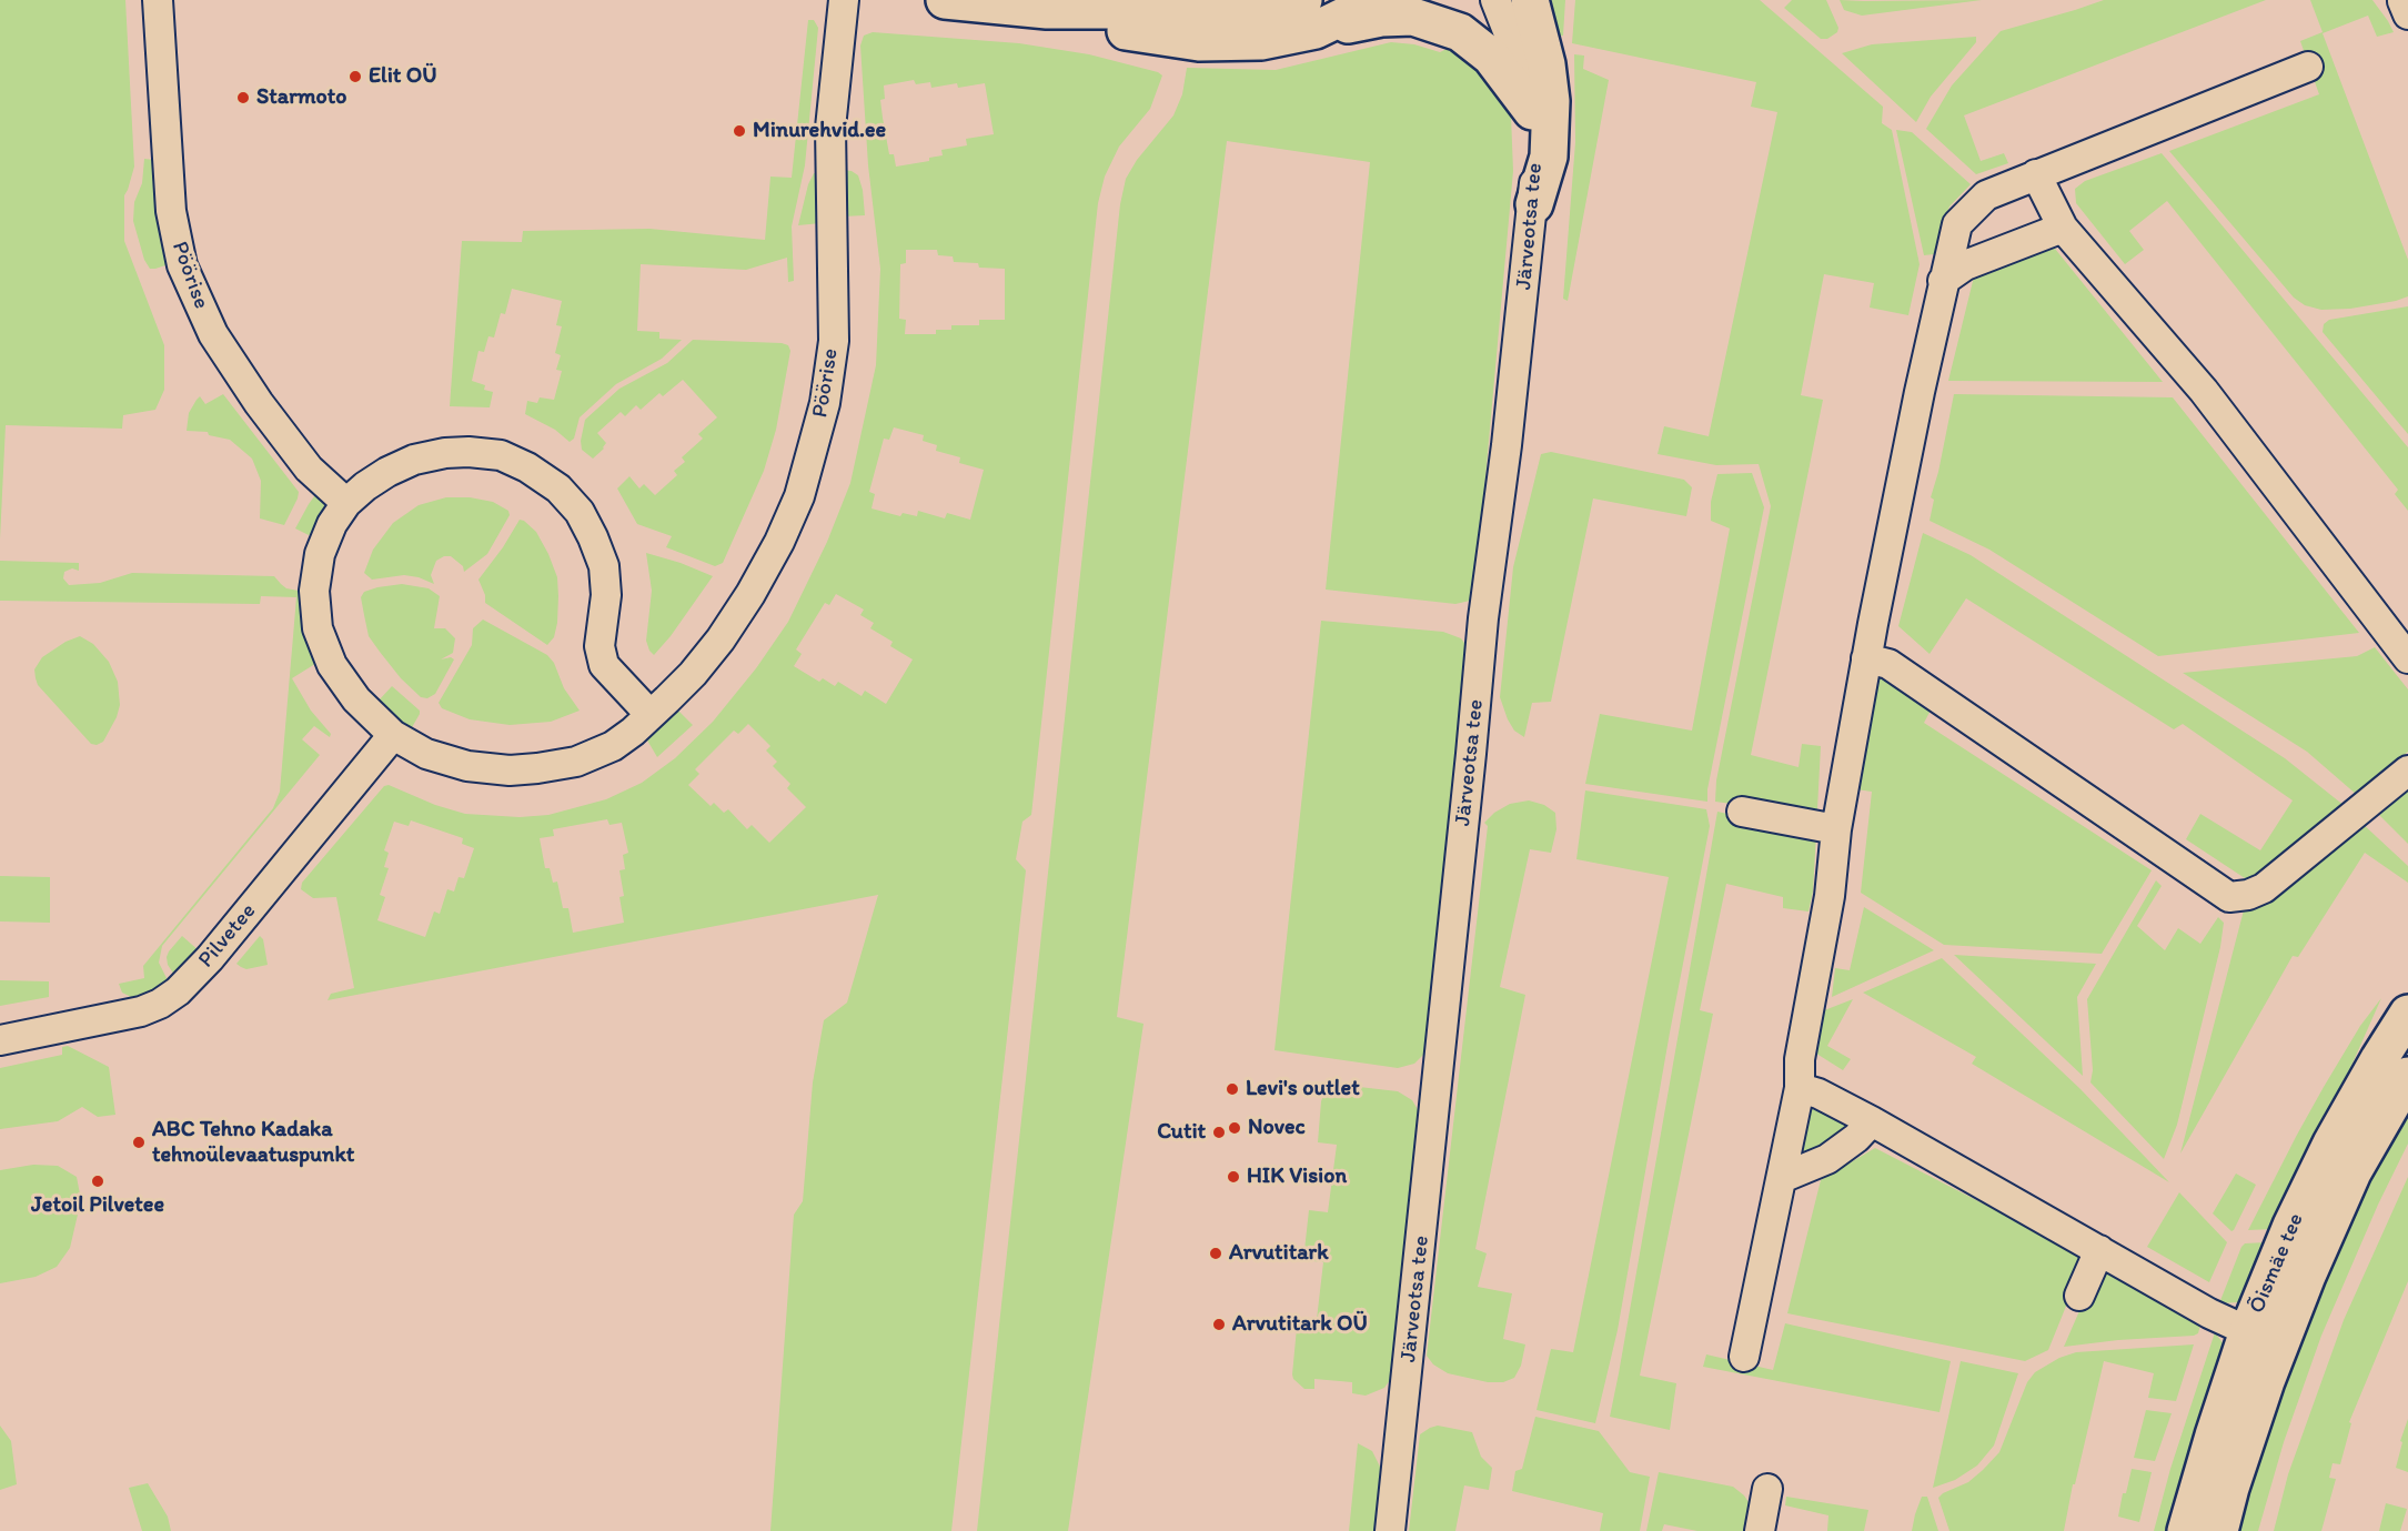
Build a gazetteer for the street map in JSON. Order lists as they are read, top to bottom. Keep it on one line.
{"streets":{"main road":["Õismäe tee"],"street":["Järveotsa tee","Pöörise","Pilvetee"]},"crossings":[["Pöörise","Pilvetee"]],"places":["Elit OÜ","Starmoto","Minurehvid.ee","Levi's outlet","Novec","Cutit","ABC Tehno Kadaka tehnoülevaatuspunkt","HIK Vision","Jetoil Pilvetee","Arvutitark","Arvutitark OÜ"]}
